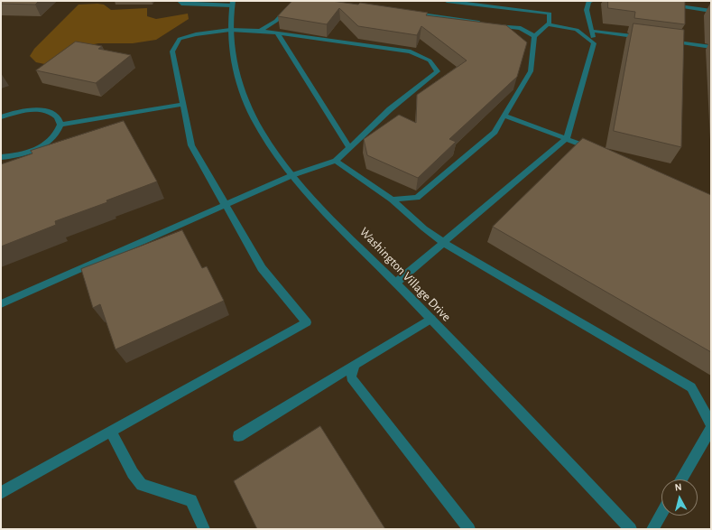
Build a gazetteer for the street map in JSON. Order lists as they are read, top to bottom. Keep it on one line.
{"streets":{"street":["Washington Village Drive"]},"north":"top"}
